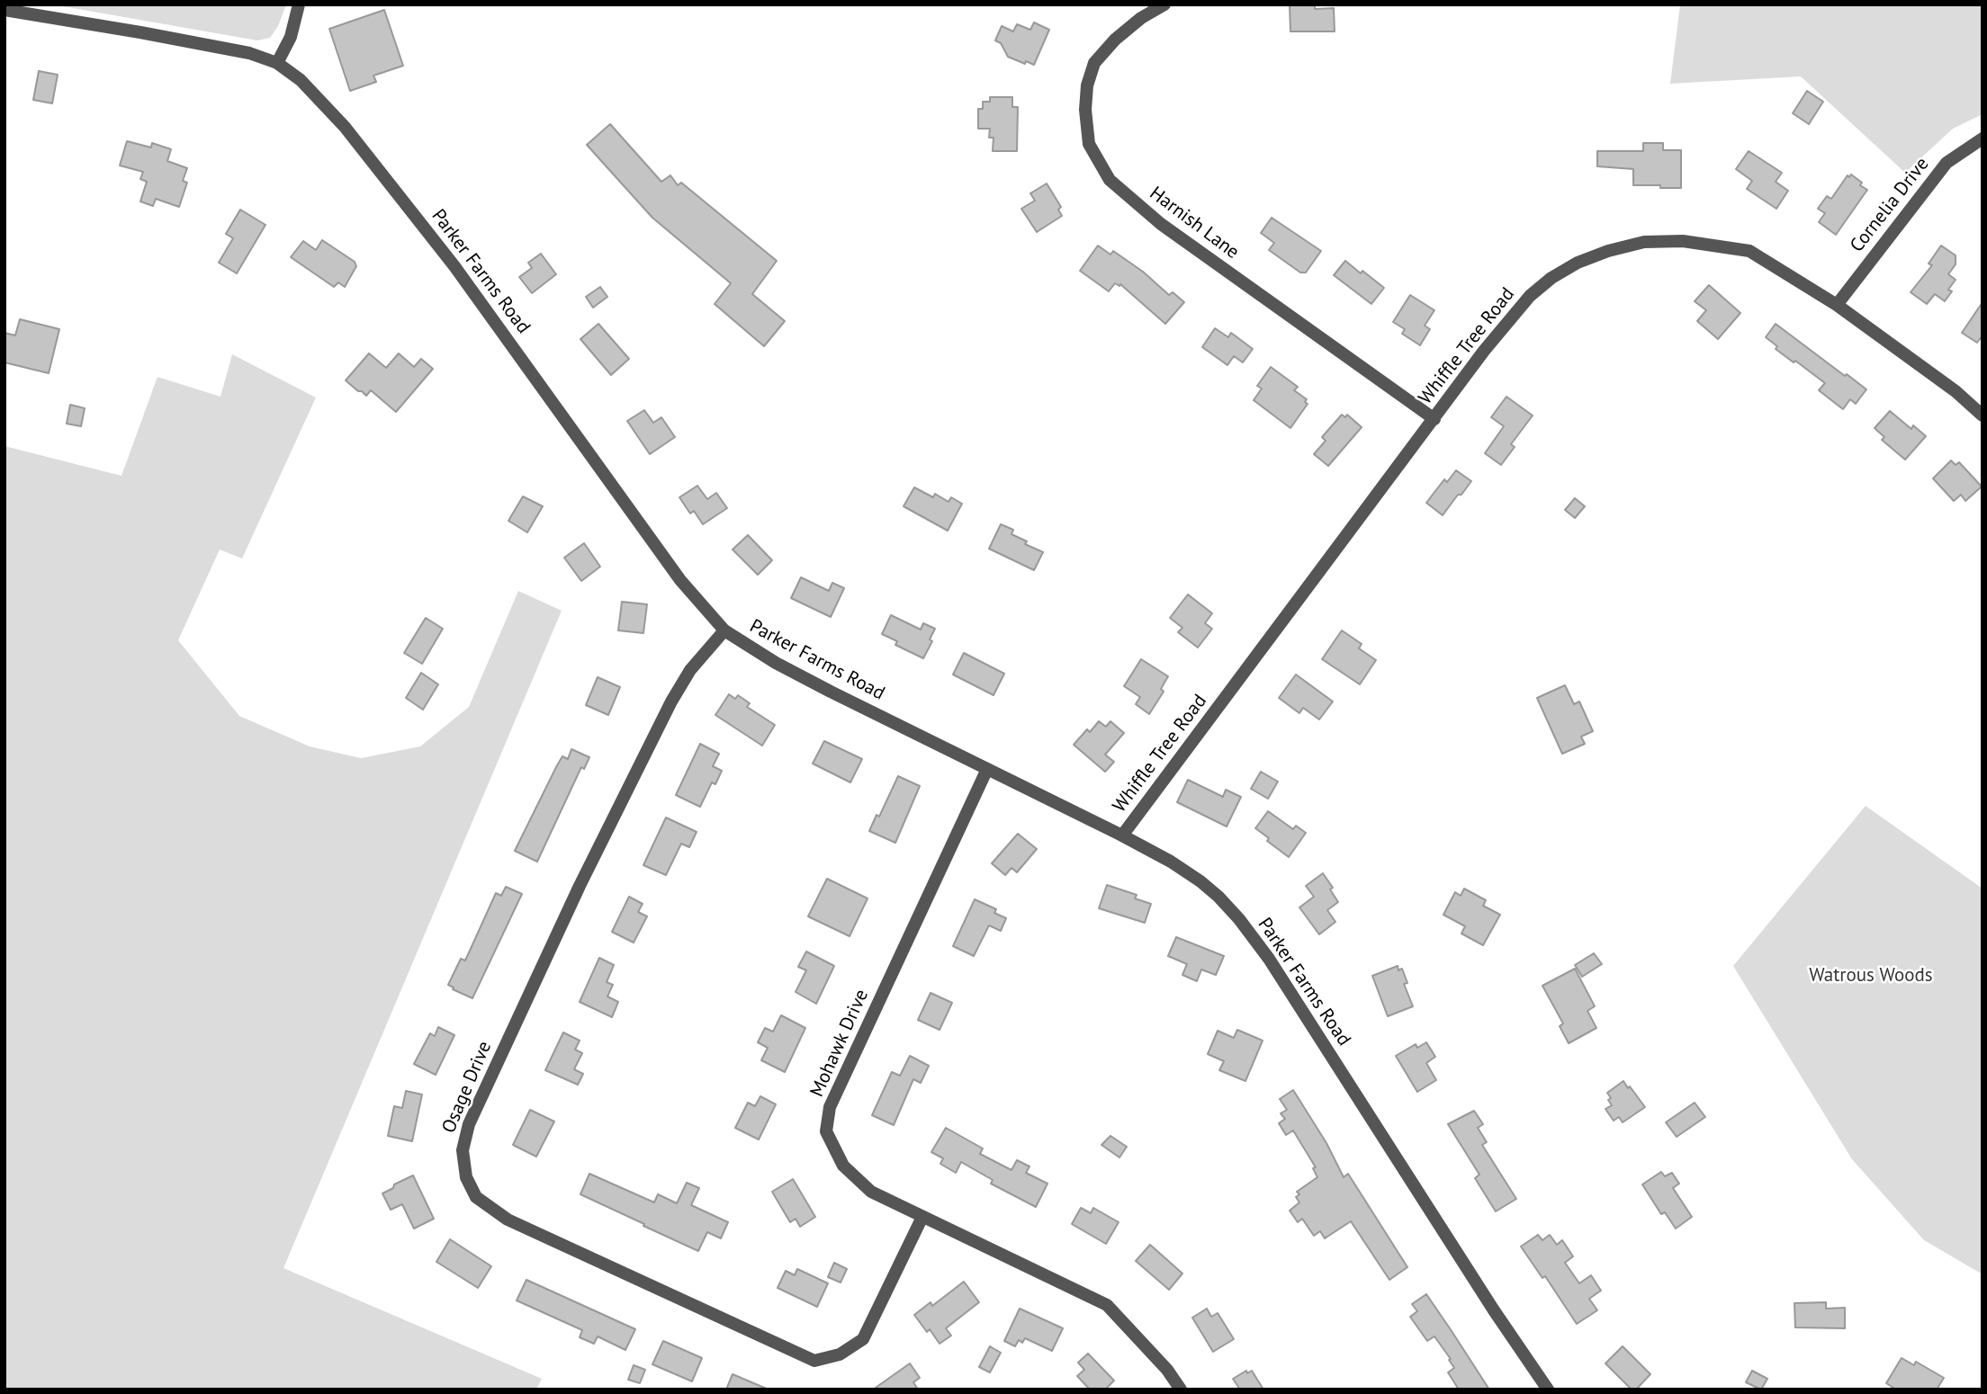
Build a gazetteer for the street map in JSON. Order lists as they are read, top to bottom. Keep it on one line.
{"streets":{"street":["Cornelia Drive","Harnish Lane","Parker Farms Road","Whiffle Tree Road","Mohawk Drive","Osage Drive"]},"crossings":[["Cornelia Drive","Whiffle Tree Road"],["Harnish Lane","Whiffle Tree Road"],["Parker Farms Road","Whiffle Tree Road"],["Parker Farms Road","Mohawk Drive"],["Parker Farms Road","Osage Drive"],["Mohawk Drive","Osage Drive"]],"parks":["Watrous Woods"]}
